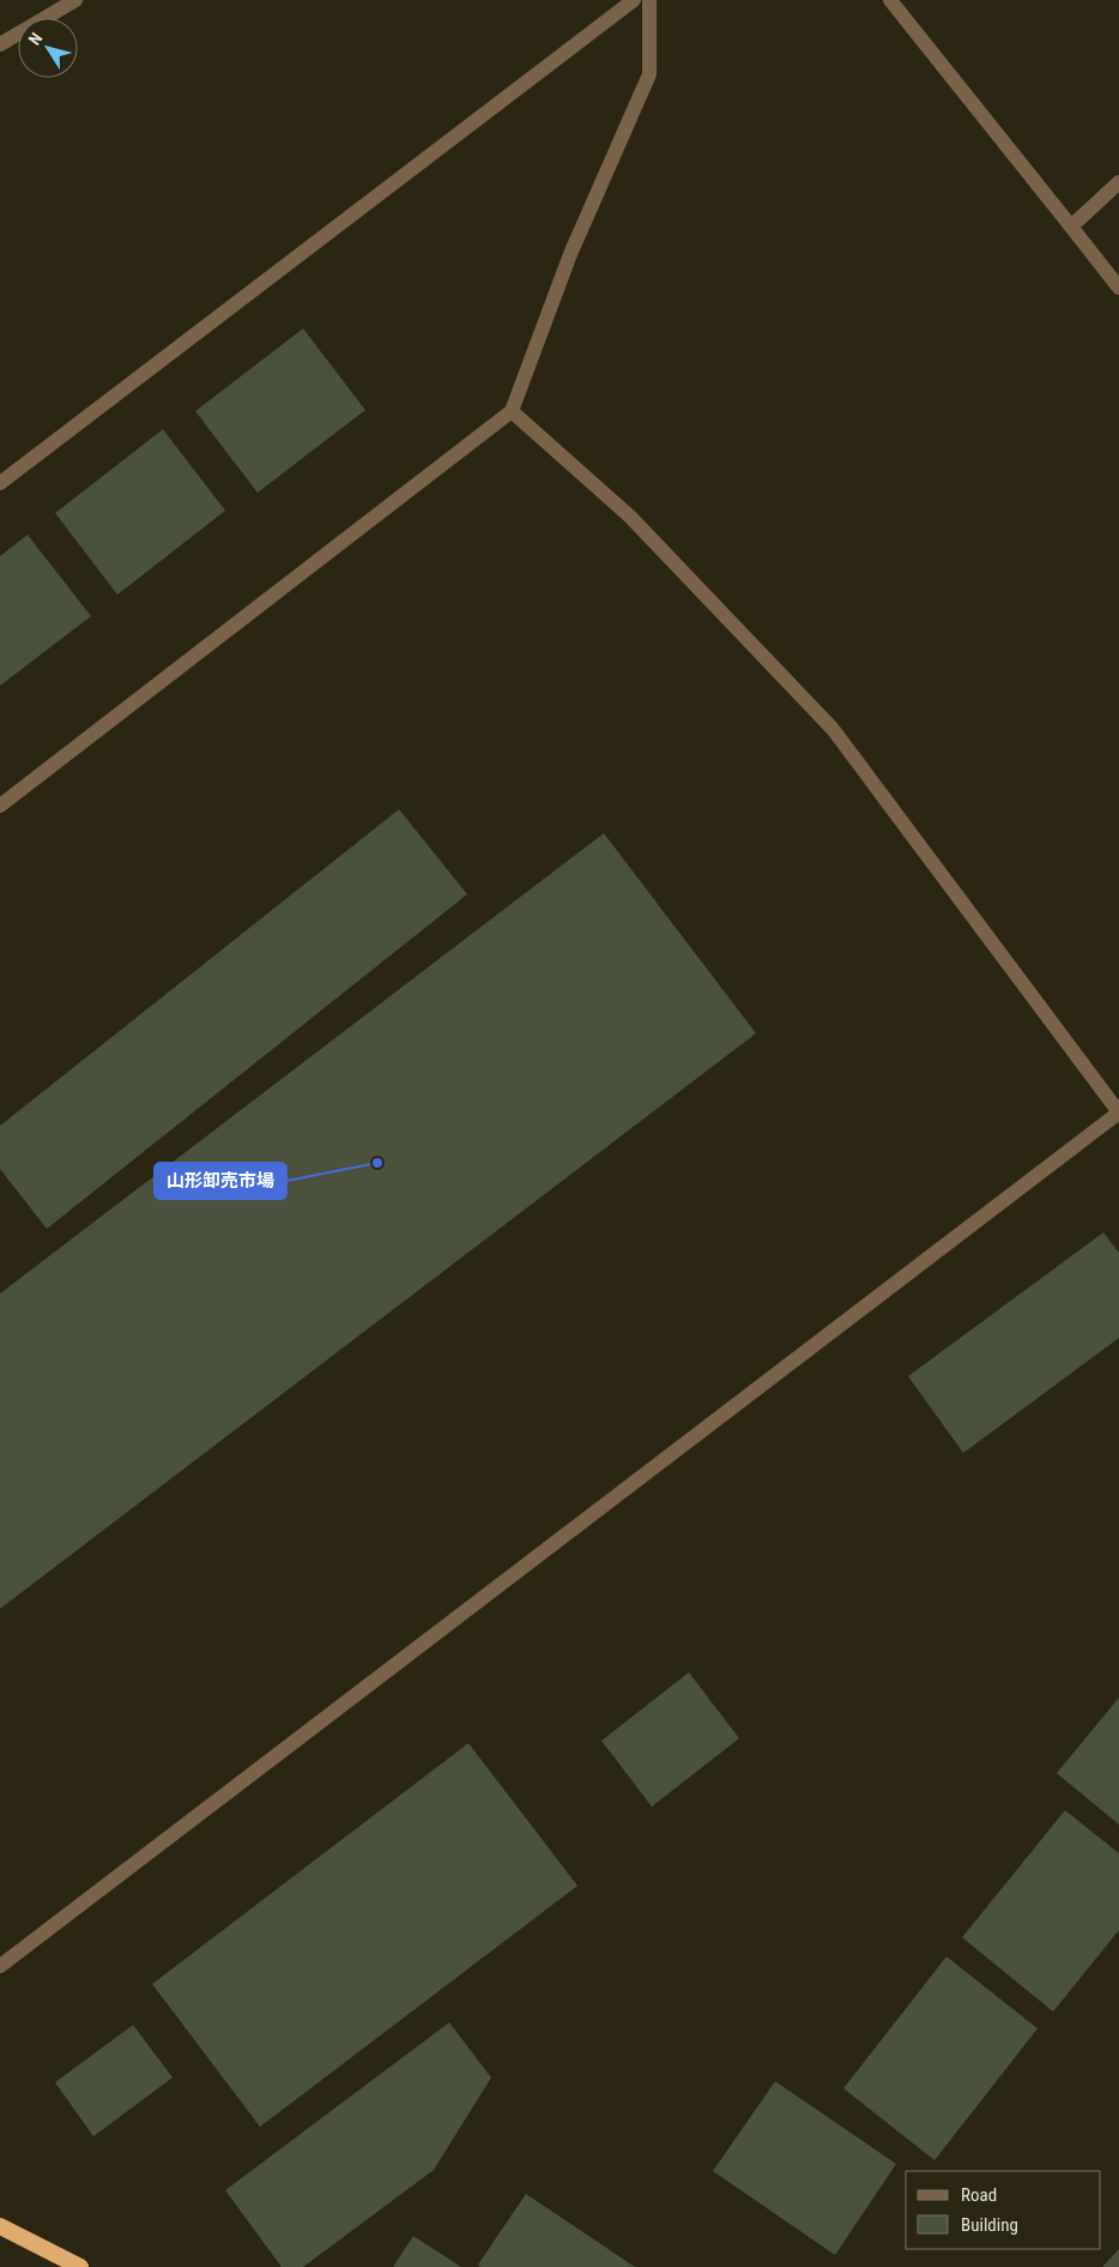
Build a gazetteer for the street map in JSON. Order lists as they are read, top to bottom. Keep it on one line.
{"places":["山形卸売市場"],"legend":["Road","Building"],"north":"top left"}
